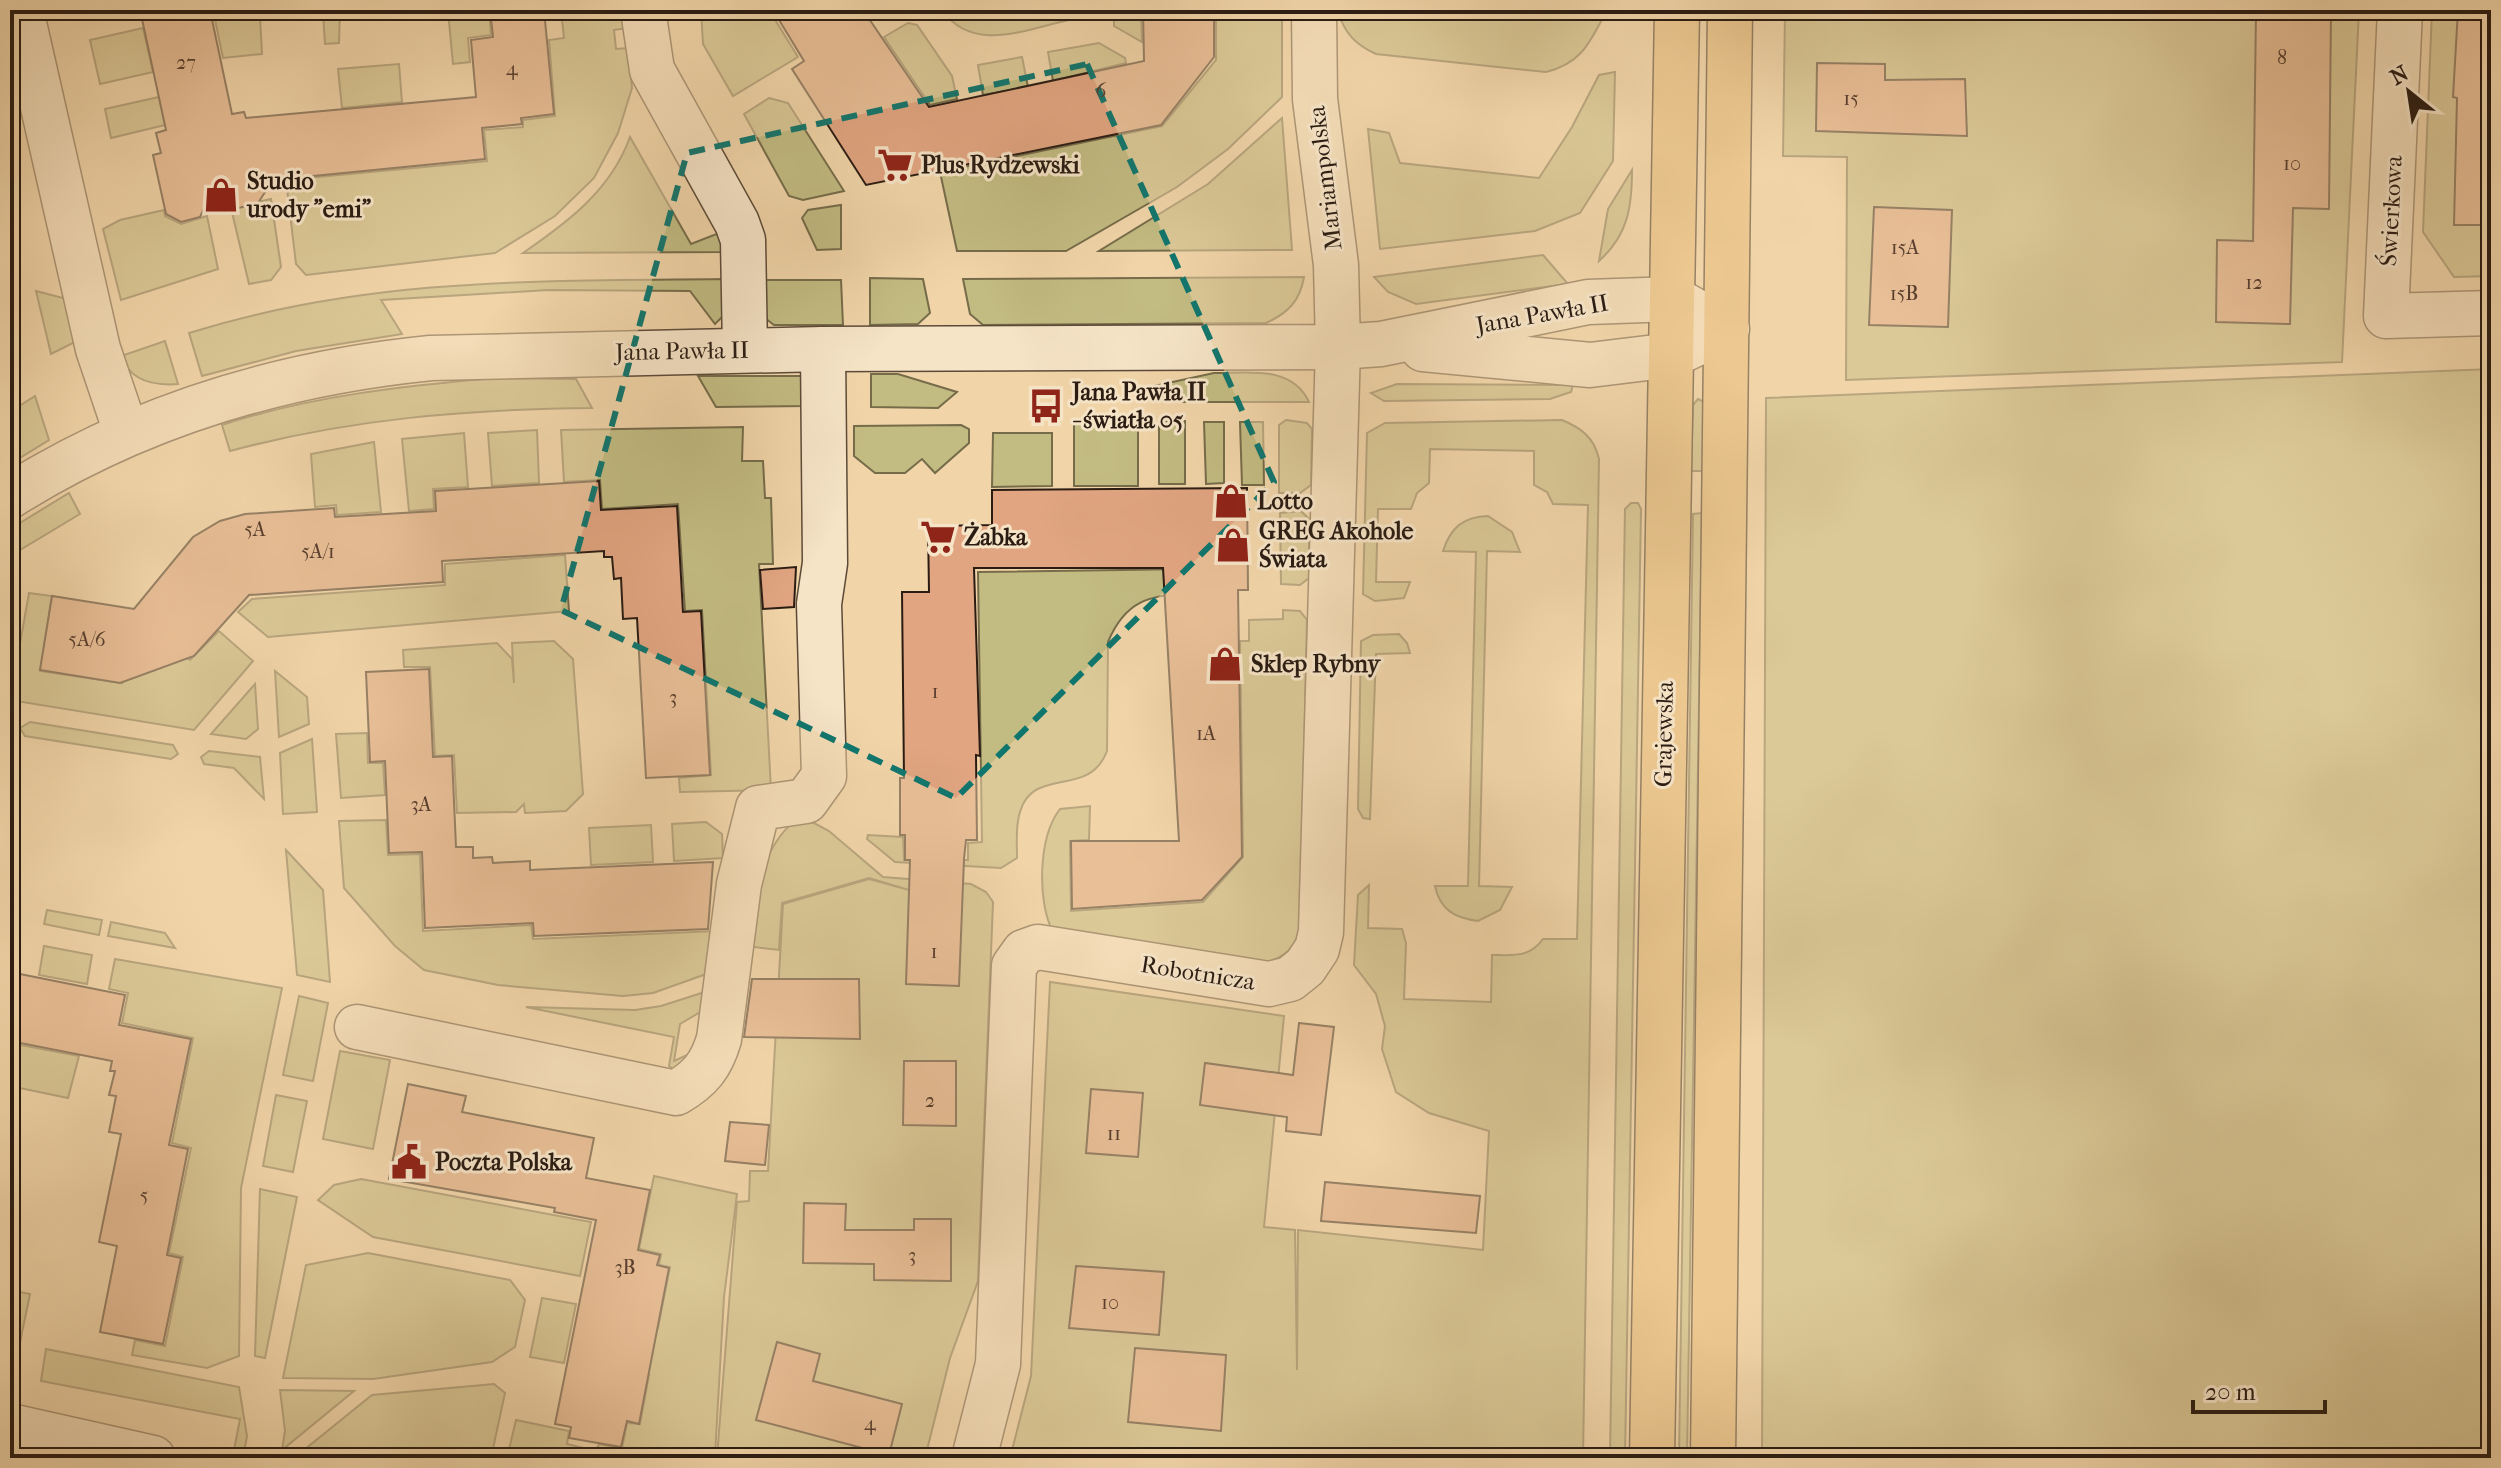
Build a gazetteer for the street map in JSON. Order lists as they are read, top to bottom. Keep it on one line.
{"streets":{"main road":["Grajewska"],"street":["Mariampolska","Świerkowa","Jana Pawła II","Robotnicza"]},"crossings":[["Mariampolska","Jana Pawła II"],["Mariampolska","Robotnicza"],["Jana Pawła II","Grajewska"],["Jana Pawła II","Robotnicza"]],"places":{"supermarket":["Plus Rydzewski","Żabka"],"shop":["Studio urody \"emi\"","Lotto","GREG Akohole Świata","Sklep Rybny"],"bus stop":["Jana Pawła II - światła 05"],"public building":["Poczta Polska"]},"house_numbers":["8","27","4","6","15","10","15A","12","15B","5A","5A/1","5A/6","1","3","1A","3A","1","2","11","5","3","3B","10","4"],"scale_bar":"20 m","north":"top left"}
